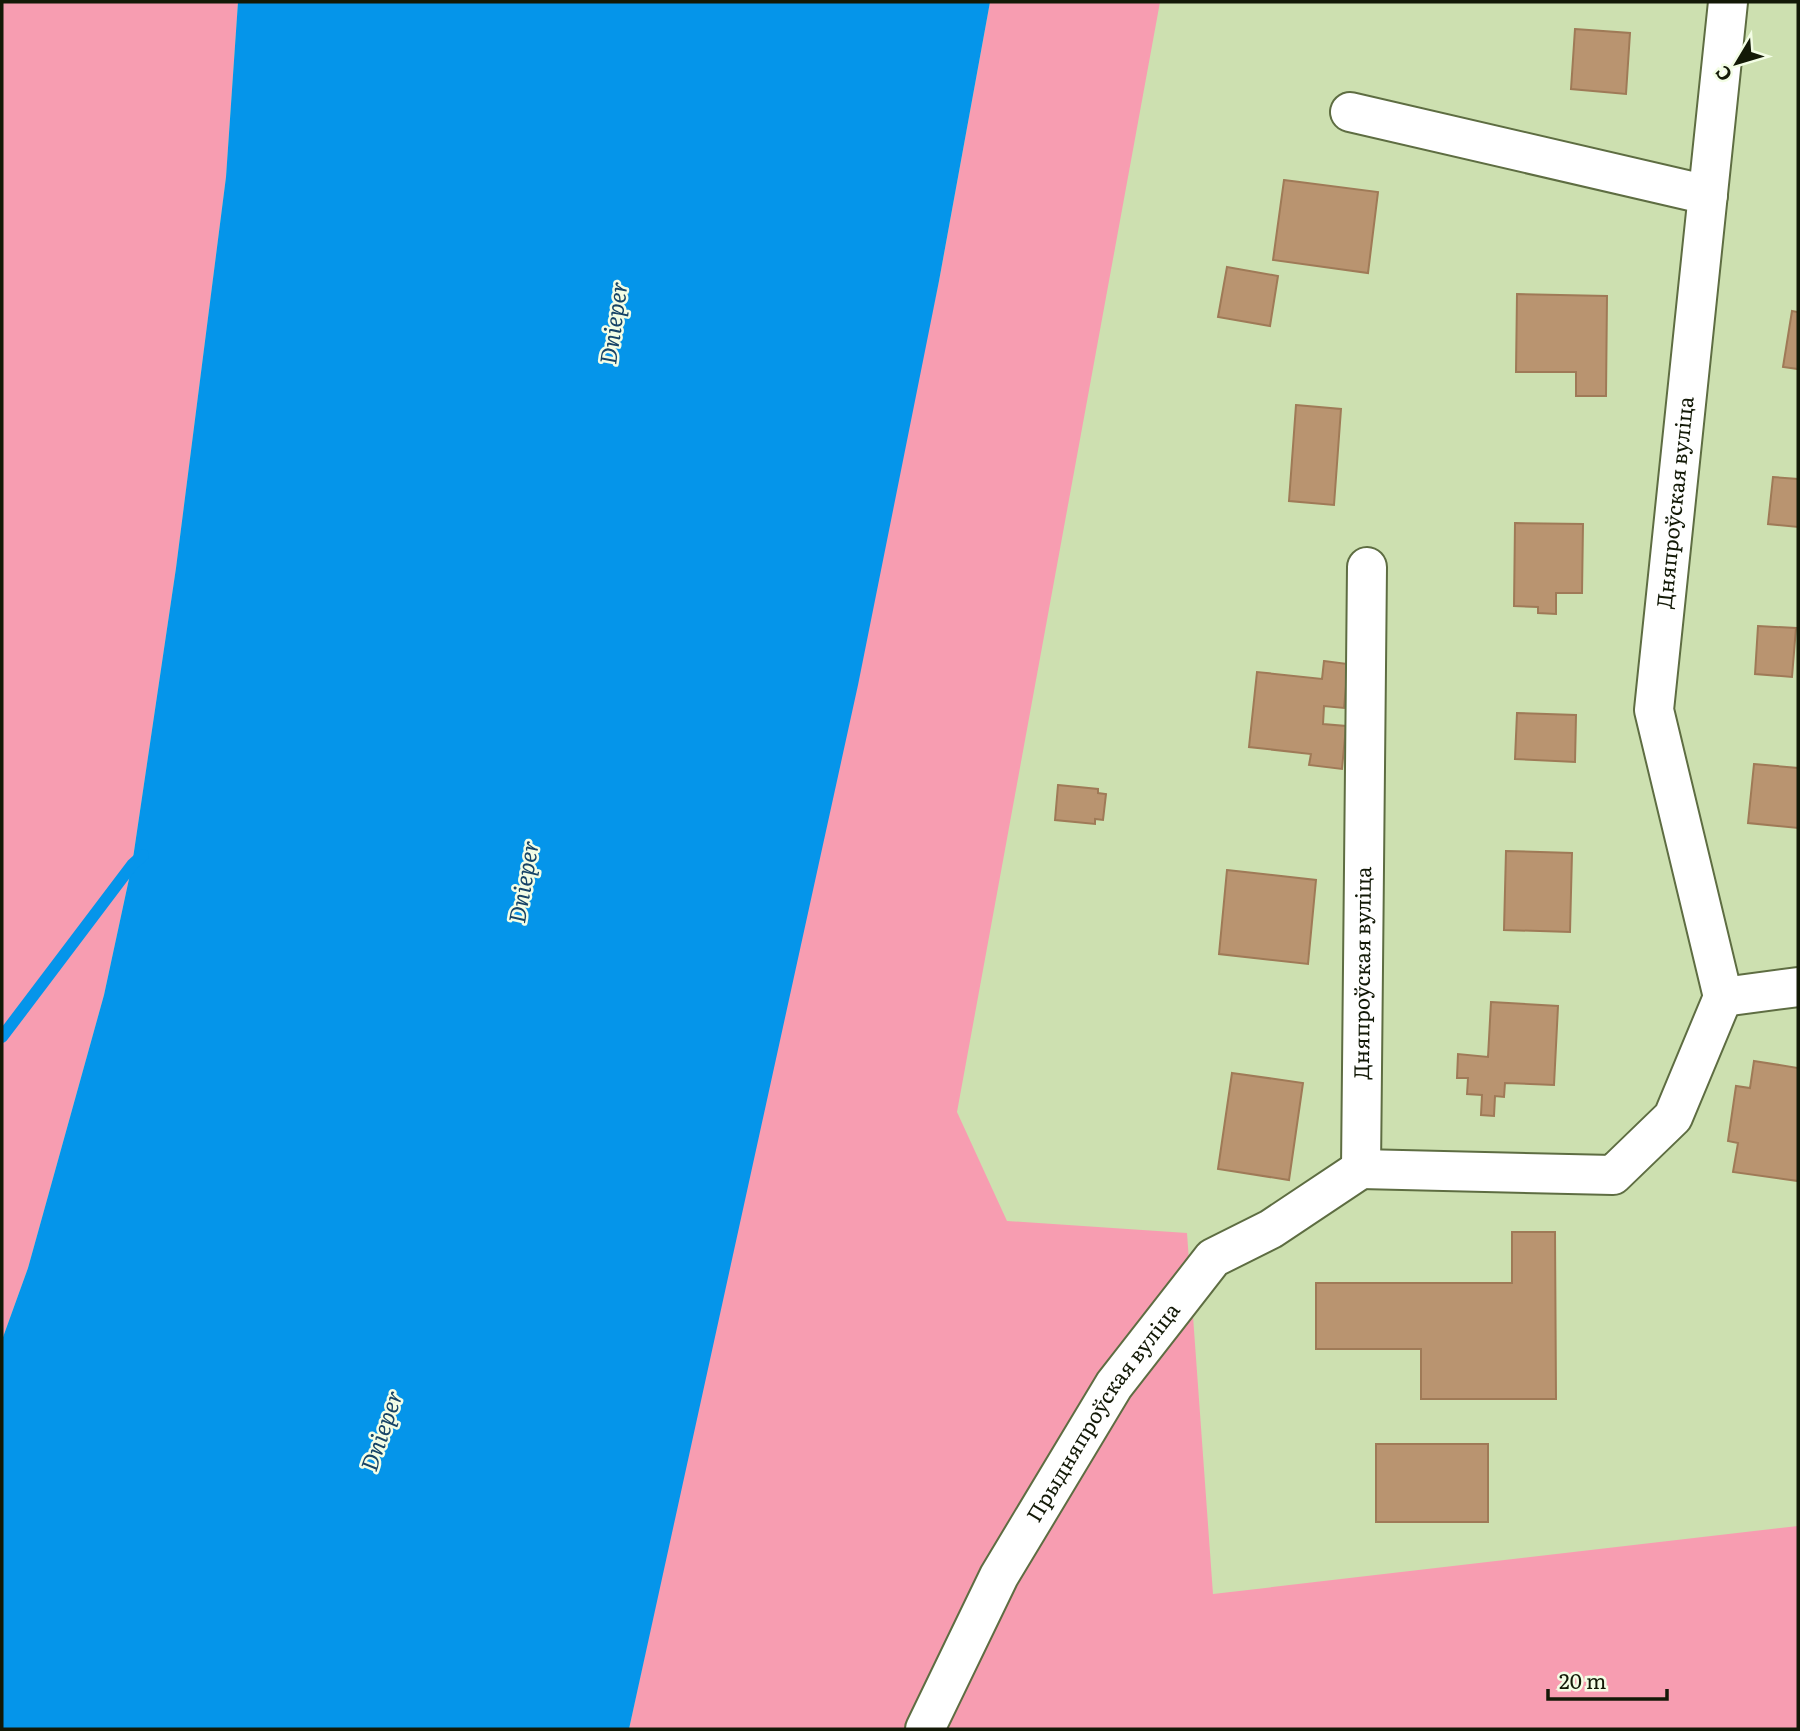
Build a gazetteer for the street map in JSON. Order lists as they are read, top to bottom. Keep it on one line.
{"streets":{"street":["Дняпроўская вуліца","Прыдняпроўская вуліца"]},"crossings":[["Дняпроўская вуліца","Прыдняпроўская вуліца"]],"water":["Dnieper"],"scale_bar":"20 m","north":"bottom left"}
